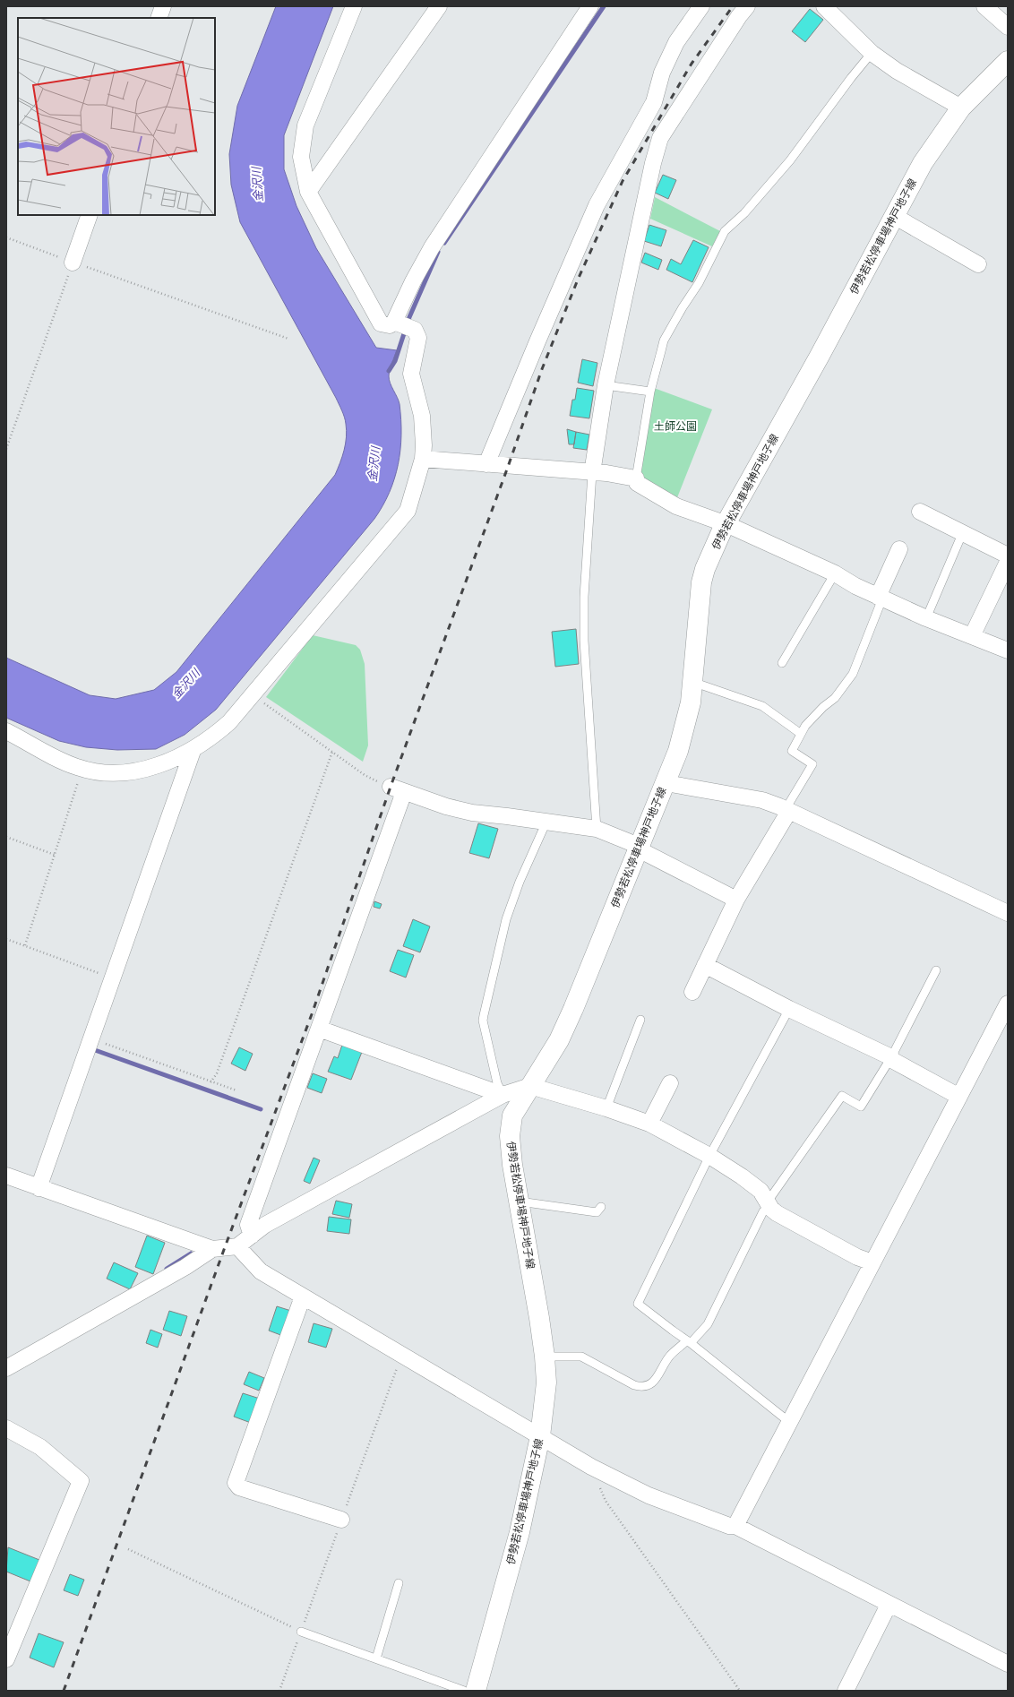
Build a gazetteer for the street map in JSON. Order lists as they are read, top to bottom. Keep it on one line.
{"streets":{"main road":["伊勢若松停車場神戸地子線"]},"water":["金沢川"],"parks":["土師公園"]}
